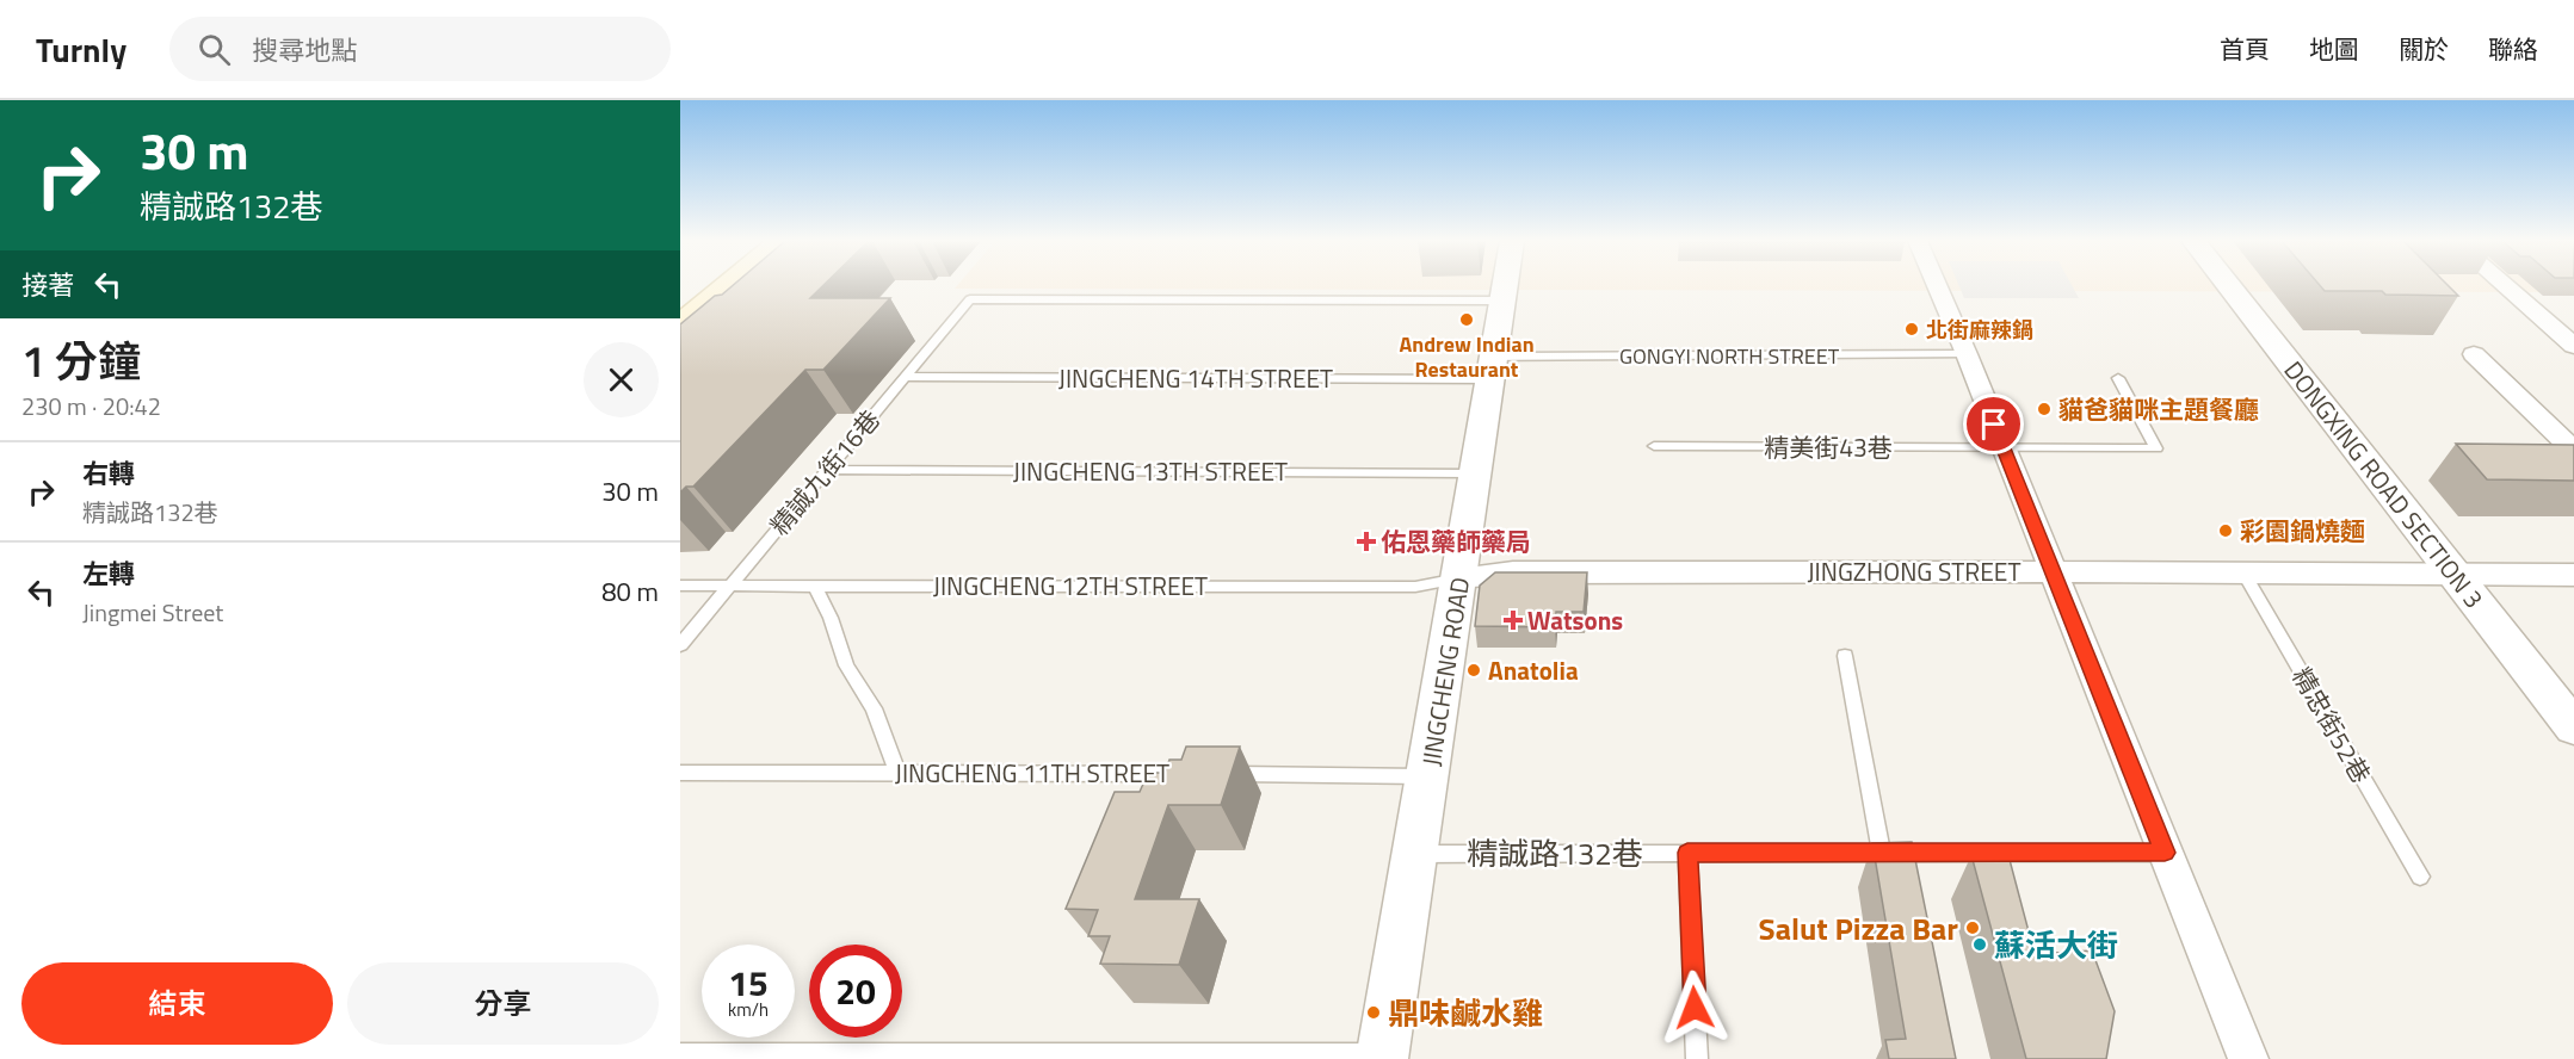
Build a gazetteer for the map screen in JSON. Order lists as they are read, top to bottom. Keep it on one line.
{"streets":{"street":["DONGXING ROAD SECTION 3","JINGZHONG STREET","JINGCHENG ROAD"],"lane":["GONGYI NORTH STREET","JINGCHENG 14TH STREET","精美街43巷","JINGCHENG 13TH STREET","精誠九街16巷","JINGCHENG 12TH STREET","精忠街52巷","JINGCHENG 11TH STREET","精誠路132巷"]},"crossings":[["GONGYI NORTH STREET","JINGCHENG 14TH STREET"],["GONGYI NORTH STREET","JINGCHENG ROAD"],["JINGCHENG 14TH STREET","精誠九街16巷"],["JINGCHENG 14TH STREET","JINGCHENG ROAD"],["JINGCHENG 13TH STREET","精誠九街16巷"],["JINGCHENG 13TH STREET","JINGCHENG ROAD"],["精誠九街16巷","JINGCHENG 12TH STREET"],["精誠九街16巷","JINGCHENG ROAD"],["DONGXING ROAD SECTION 3","JINGZHONG STREET"],["JINGZHONG STREET","JINGCHENG 12TH STREET"],["JINGZHONG STREET","JINGCHENG ROAD"],["JINGZHONG STREET","精忠街52巷"],["JINGCHENG 12TH STREET","JINGCHENG ROAD"],["JINGCHENG ROAD","精誠路132巷"]],"places":{"other":["Andrew Indian Restaurant","北街麻辣鍋","貓爸貓咪主題餐廳","彩園鍋燒麵","Anatolia","Salut Pizza Bar","蘇活大街","鼎味鹹水雞"],"health":["佑恩藥師藥局","Watsons"]},"page":{"header":"Turnly","search":"搜尋地點","nav":["首頁","地圖","關於","聯絡"],"turn":["30 m","精誠路132巷"],"then":"接著","heading":["1 分鐘","230 m · 20:42"],"list":[{"name":"右轉","note":"精誠路132巷","value":"30 m"},{"name":"左轉","note":"Jingmei Street","value":"80 m"}],"speed":"15 km/h","limit":"20","buttons":["結束","分享"]}}
